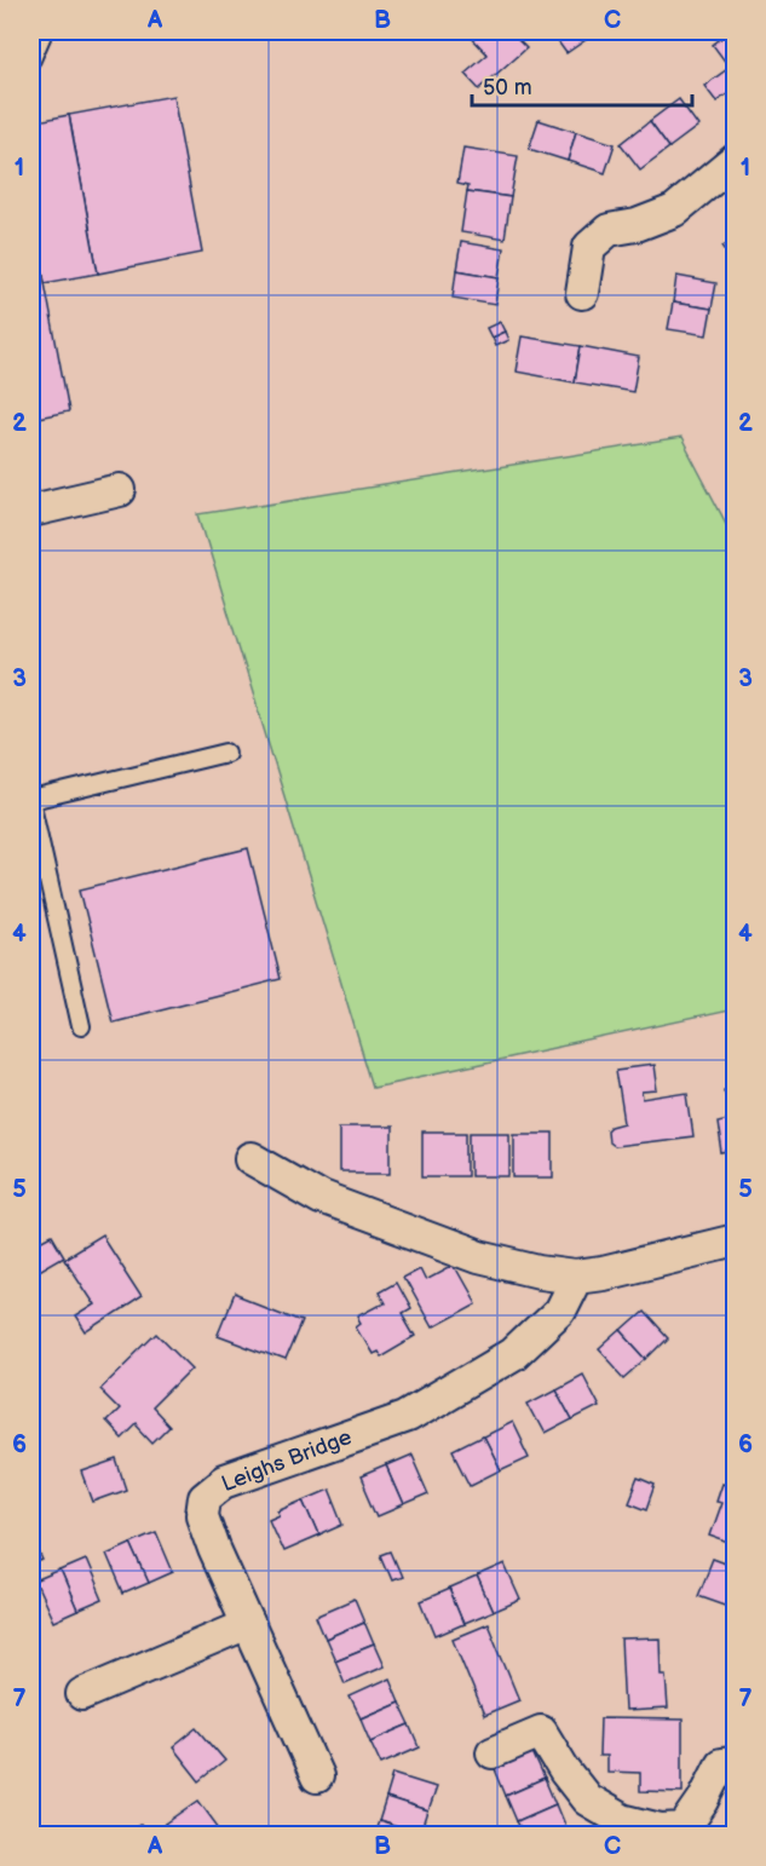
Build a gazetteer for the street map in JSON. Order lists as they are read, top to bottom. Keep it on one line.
{"streets":{"street":["Leighs Bridge"]},"scale_bar":"50 m","grid":{"columns":["A","B","C"],"rows":["1","2","3","4","5","6","7"]}}
